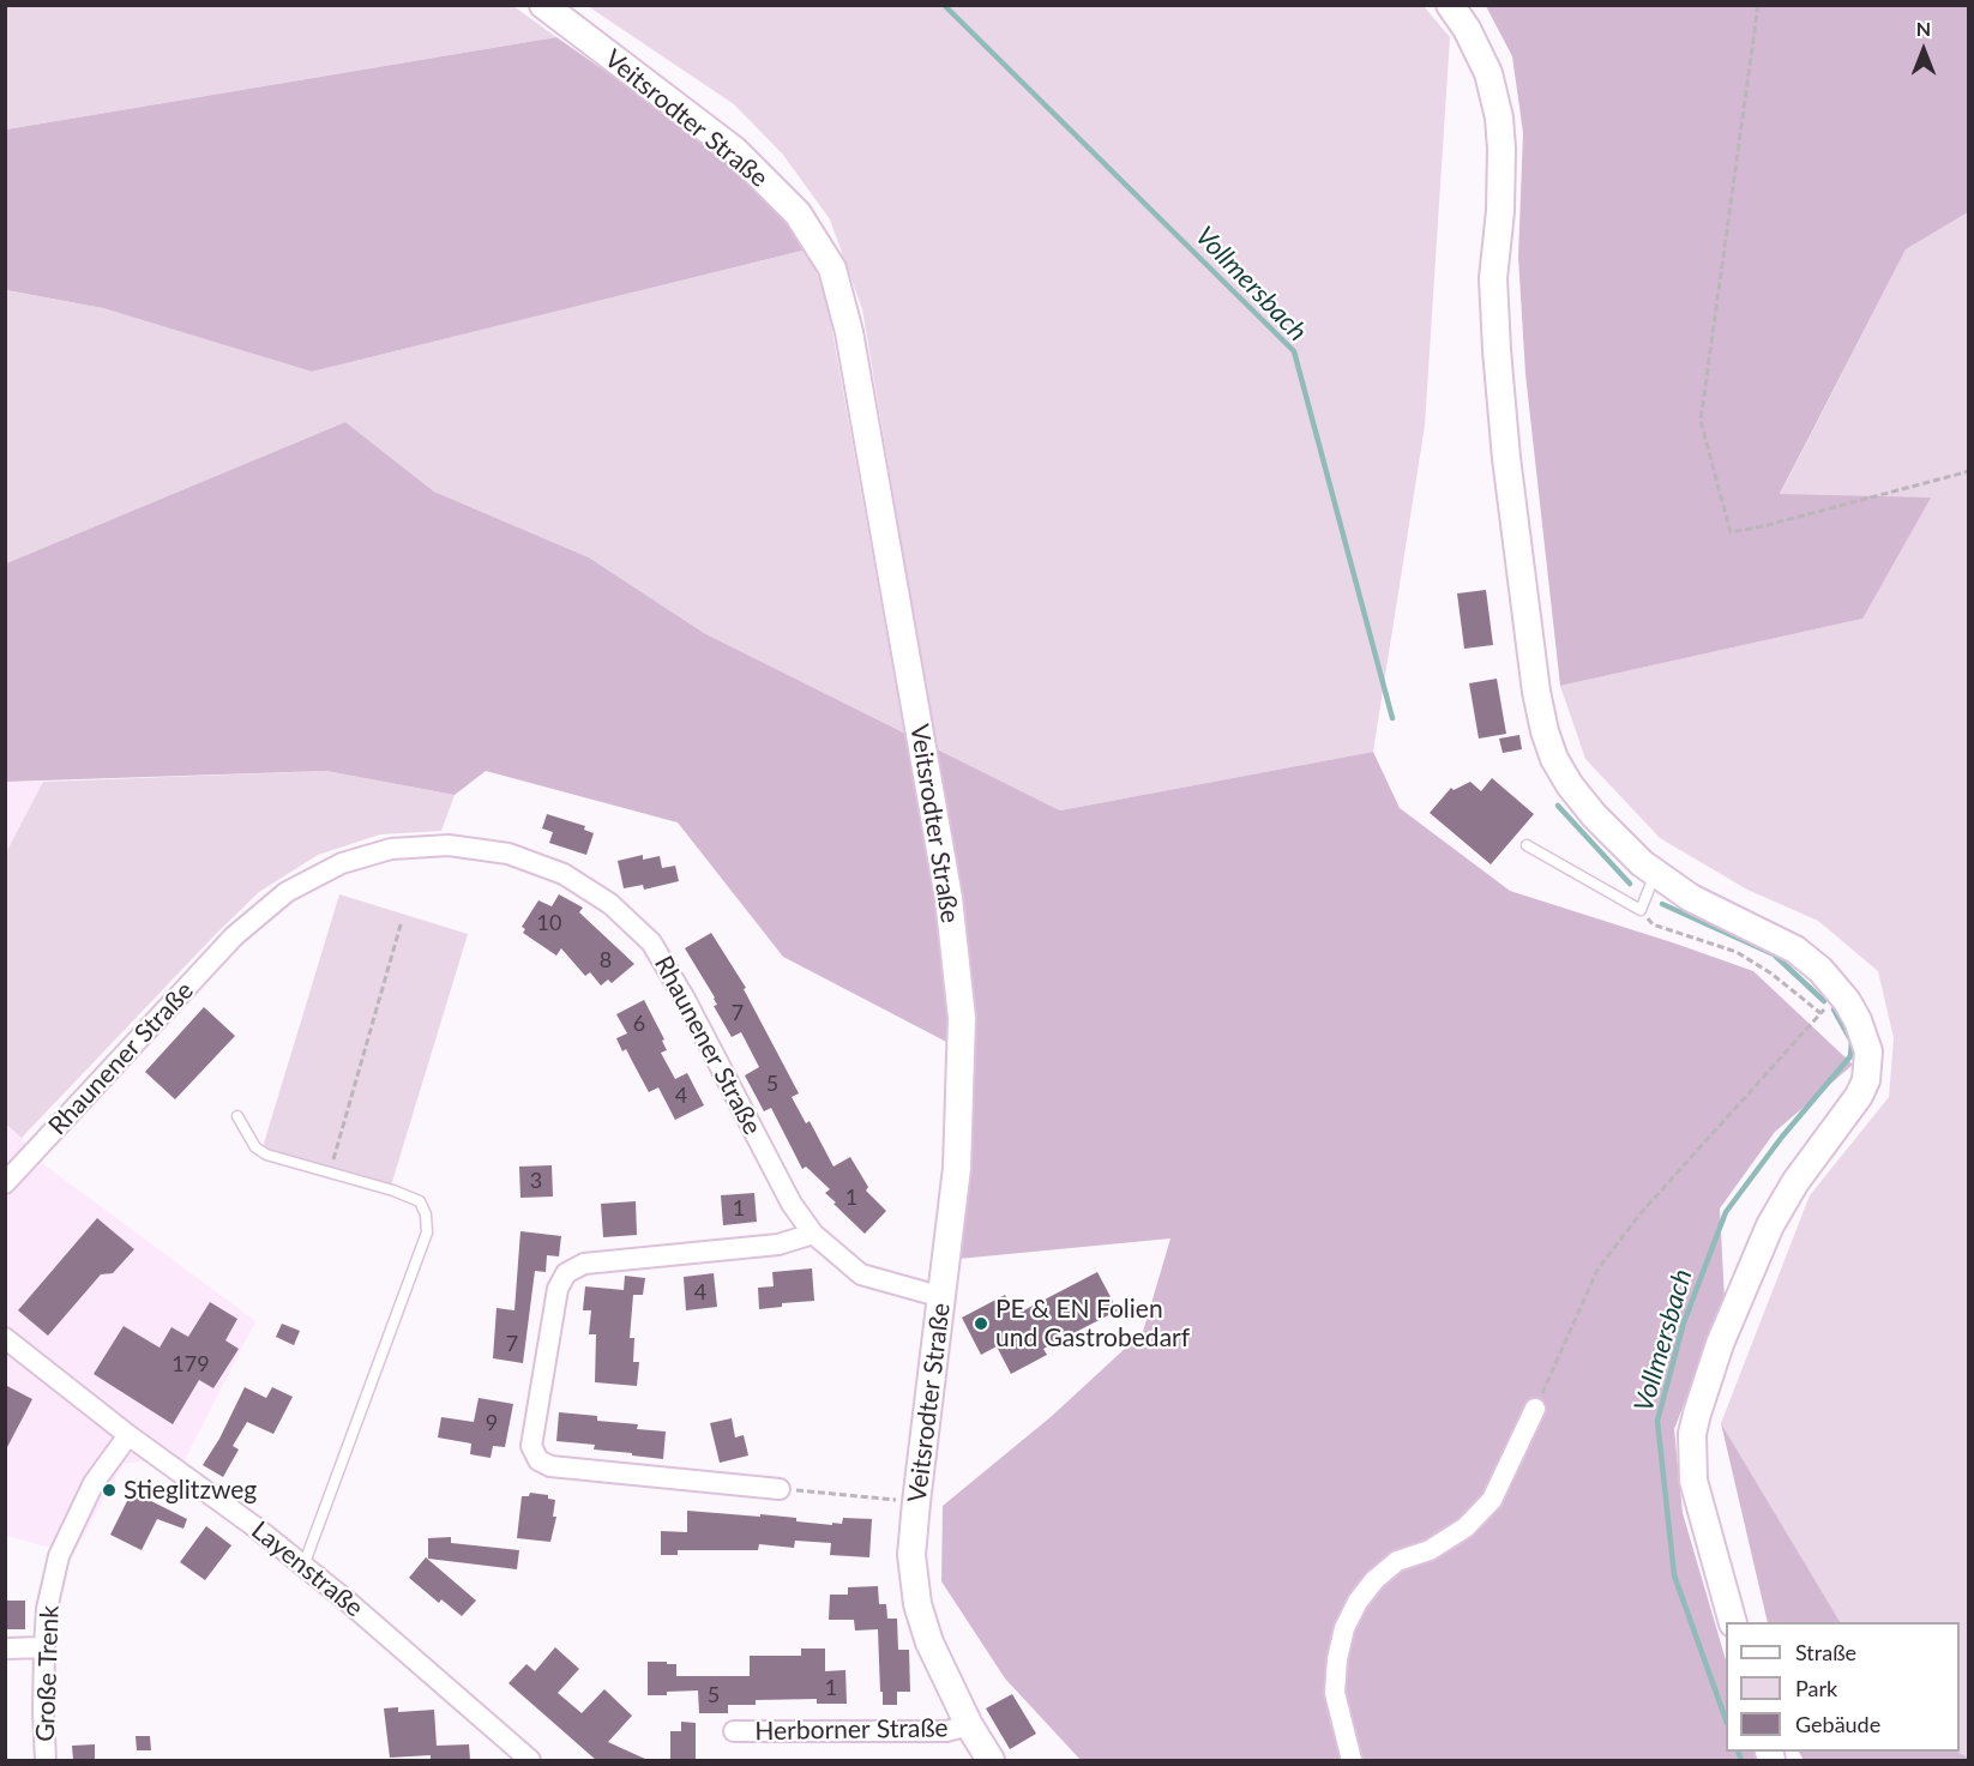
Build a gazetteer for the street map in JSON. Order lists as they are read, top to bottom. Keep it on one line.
{"streets":{"street":["Veitsrodter Straße","Rhaunener Straße","Layenstraße","Große Trenk","Herborner Straße"]},"crossings":[["Veitsrodter Straße","Rhaunener Straße"],["Veitsrodter Straße","Herborner Straße"],["Layenstraße","Große Trenk"]],"water":["Vollmersbach"],"places":["PE & EN Folien und Gastrobedarf","Stieglitzweg"],"house_numbers":["10","8","7","6","5","4","3","1","1","4","7","179","9","1","5"],"legend":["Straße","Park","Gebäude"],"north":"top"}
